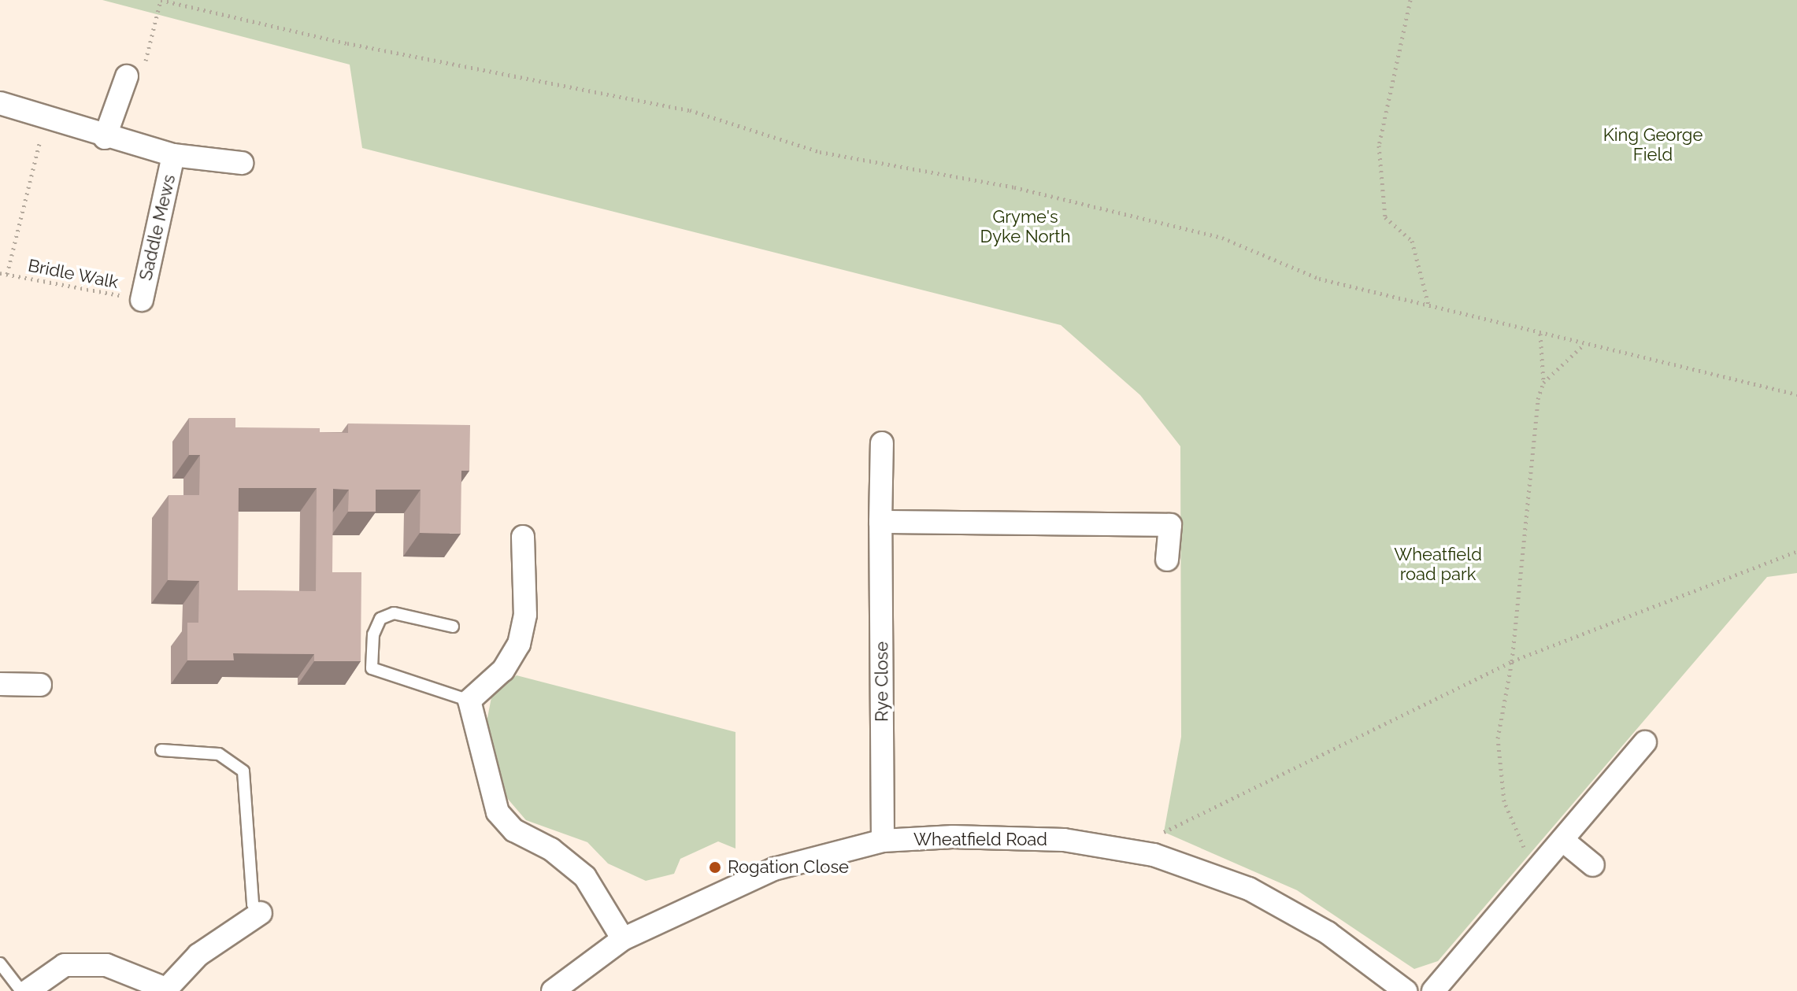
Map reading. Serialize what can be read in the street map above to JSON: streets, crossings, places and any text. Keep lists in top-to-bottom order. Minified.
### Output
{"streets":{"street":["Saddle Mews","Rye Close","Wheatfield Road"],"path":["Bridle Walk"]},"crossings":[["Saddle Mews","Bridle Walk"],["Rye Close","Wheatfield Road"]],"parks":["King George Field","Gryme's Dyke North","Wheatfield road park"],"places":["Rogation Close"]}
